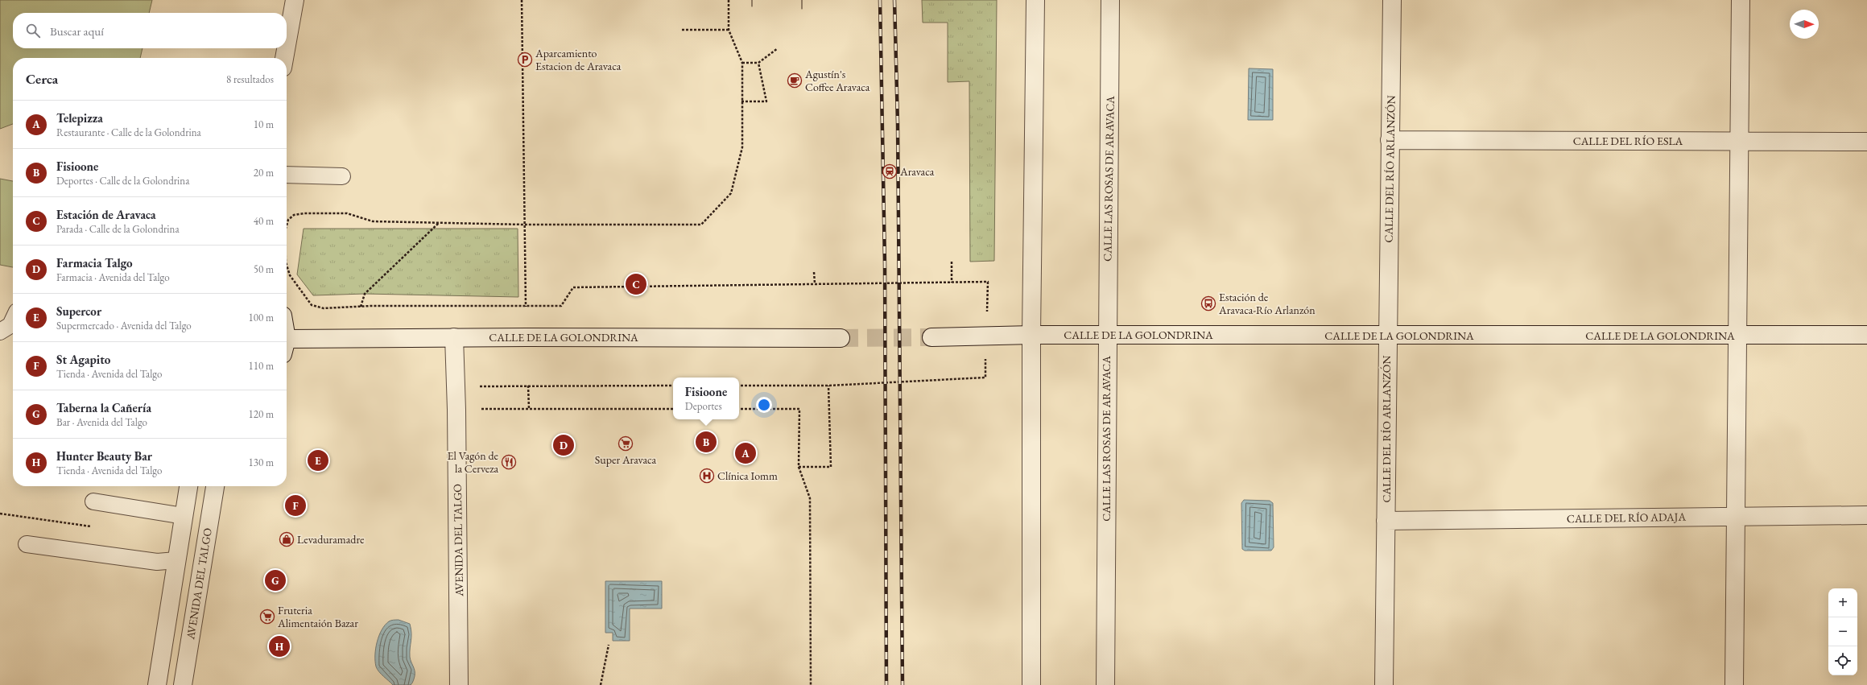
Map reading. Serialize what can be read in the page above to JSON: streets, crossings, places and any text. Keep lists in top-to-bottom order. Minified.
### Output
{"streets":{"street":["CALLE DEL RÍO ESLA","CALLE DEL RÍO ARLANZÓN","CALLE LAS ROSAS DE ARAVACA","CALLE DE LA GOLONDRINA","CALLE DEL RÍO ADAJA","AVENIDA DEL TALGO"]},"crossings":[["CALLE DEL RÍO ESLA","CALLE DEL RÍO ARLANZÓN"],["CALLE DEL RÍO ARLANZÓN","CALLE DE LA GOLONDRINA"],["CALLE DEL RÍO ARLANZÓN","CALLE DEL RÍO ADAJA"],["CALLE LAS ROSAS DE ARAVACA","CALLE DE LA GOLONDRINA"],["CALLE DE LA GOLONDRINA","AVENIDA DEL TALGO"]],"places":{"parking":["Aparcamiento Estacion de Aravaca"],"cafe":["Agustín's Coffee Aravaca"],"station":["Aravaca"],"bus stop":["Estación de Aravaca-Río Arlanzón"],"supermarket":["Super Aravaca","Fruteria Alimentaión Bazar"],"restaurant":["El Vagón de la Cerveza"],"hospital":["Clínica Iomm"],"shop":["Levaduramadre"]},"north":"right","page":{"search":"Buscar aquí","heading":["Cerca","8 resultados"],"list":[{"mark":"A","name":"Telepizza","note":"Restaurante · Calle de la Golondrina","value":"10 m"},{"mark":"B","name":"Fisioone","note":"Deportes · Calle de la Golondrina","value":"20 m"},{"mark":"C","name":"Estación de Aravaca","note":"Parada · Calle de la Golondrina","value":"40 m"},{"mark":"D","name":"Farmacia Talgo","note":"Farmacia · Avenida del Talgo","value":"50 m"},{"mark":"E","name":"Supercor","note":"Supermercado · Avenida del Talgo","value":"100 m"},{"mark":"F","name":"St Agapito","note":"Tienda · Avenida del Talgo","value":"110 m"},{"mark":"G","name":"Taberna la Cañería","note":"Bar · Avenida del Talgo","value":"120 m"},{"mark":"H","name":"Hunter Beauty Bar","note":"Tienda · Avenida del Talgo","value":"130 m"}],"pins":["C","B","D","A","E","F","G","H"],"popup":["Fisioone","Deportes"],"map_buttons":["+","−"]}}
